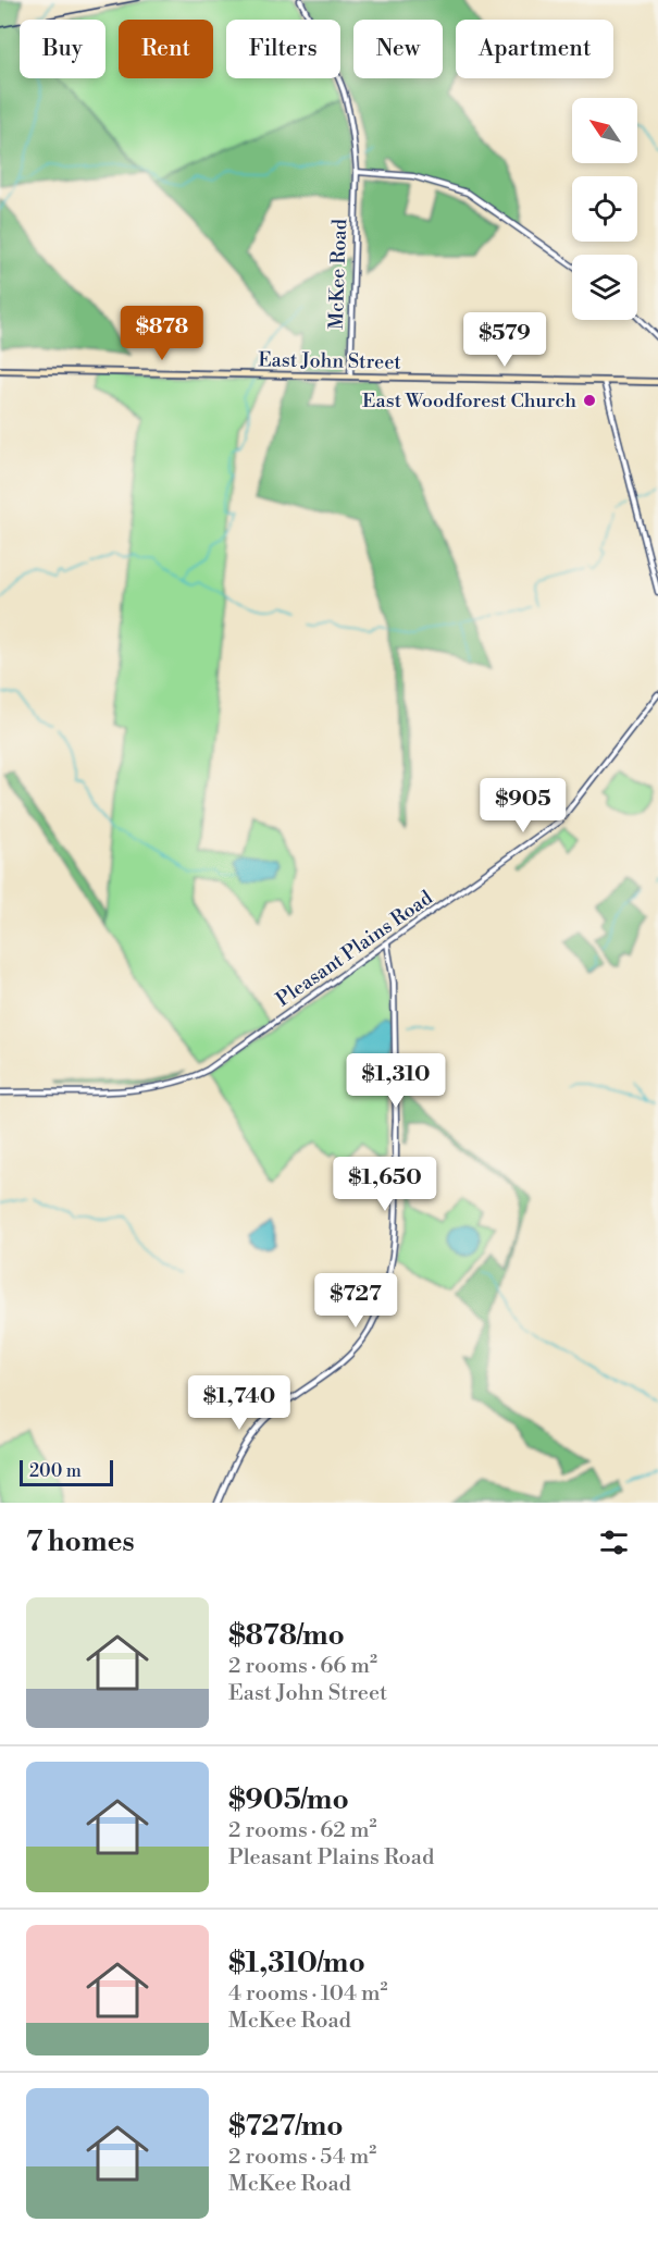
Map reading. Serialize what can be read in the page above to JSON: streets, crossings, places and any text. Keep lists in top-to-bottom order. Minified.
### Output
{"streets":{"main road":["East John Street"],"street":["McKee Road","Pleasant Plains Road"]},"crossings":[["McKee Road","East John Street"]],"places":["East Woodforest Church"],"scale_bar":"200 m","north":"top left","page":{"chip":["Buy","Rent","Filters","New","Apartment"],"price":["$878","$579","$905","$1,310","$1,650","$727","$1,740"],"scale":"200 m","heading":"7 homes","list":[{"name":"$878/mo","note":"2 rooms · 66 m² · East John Street"},{"name":"$905/mo","note":"2 rooms · 62 m² · Pleasant Plains Road"},{"name":"$1,310/mo","note":"4 rooms · 104 m² · McKee Road"},{"name":"$727/mo","note":"2 rooms · 54 m² · McKee Road"}]}}
